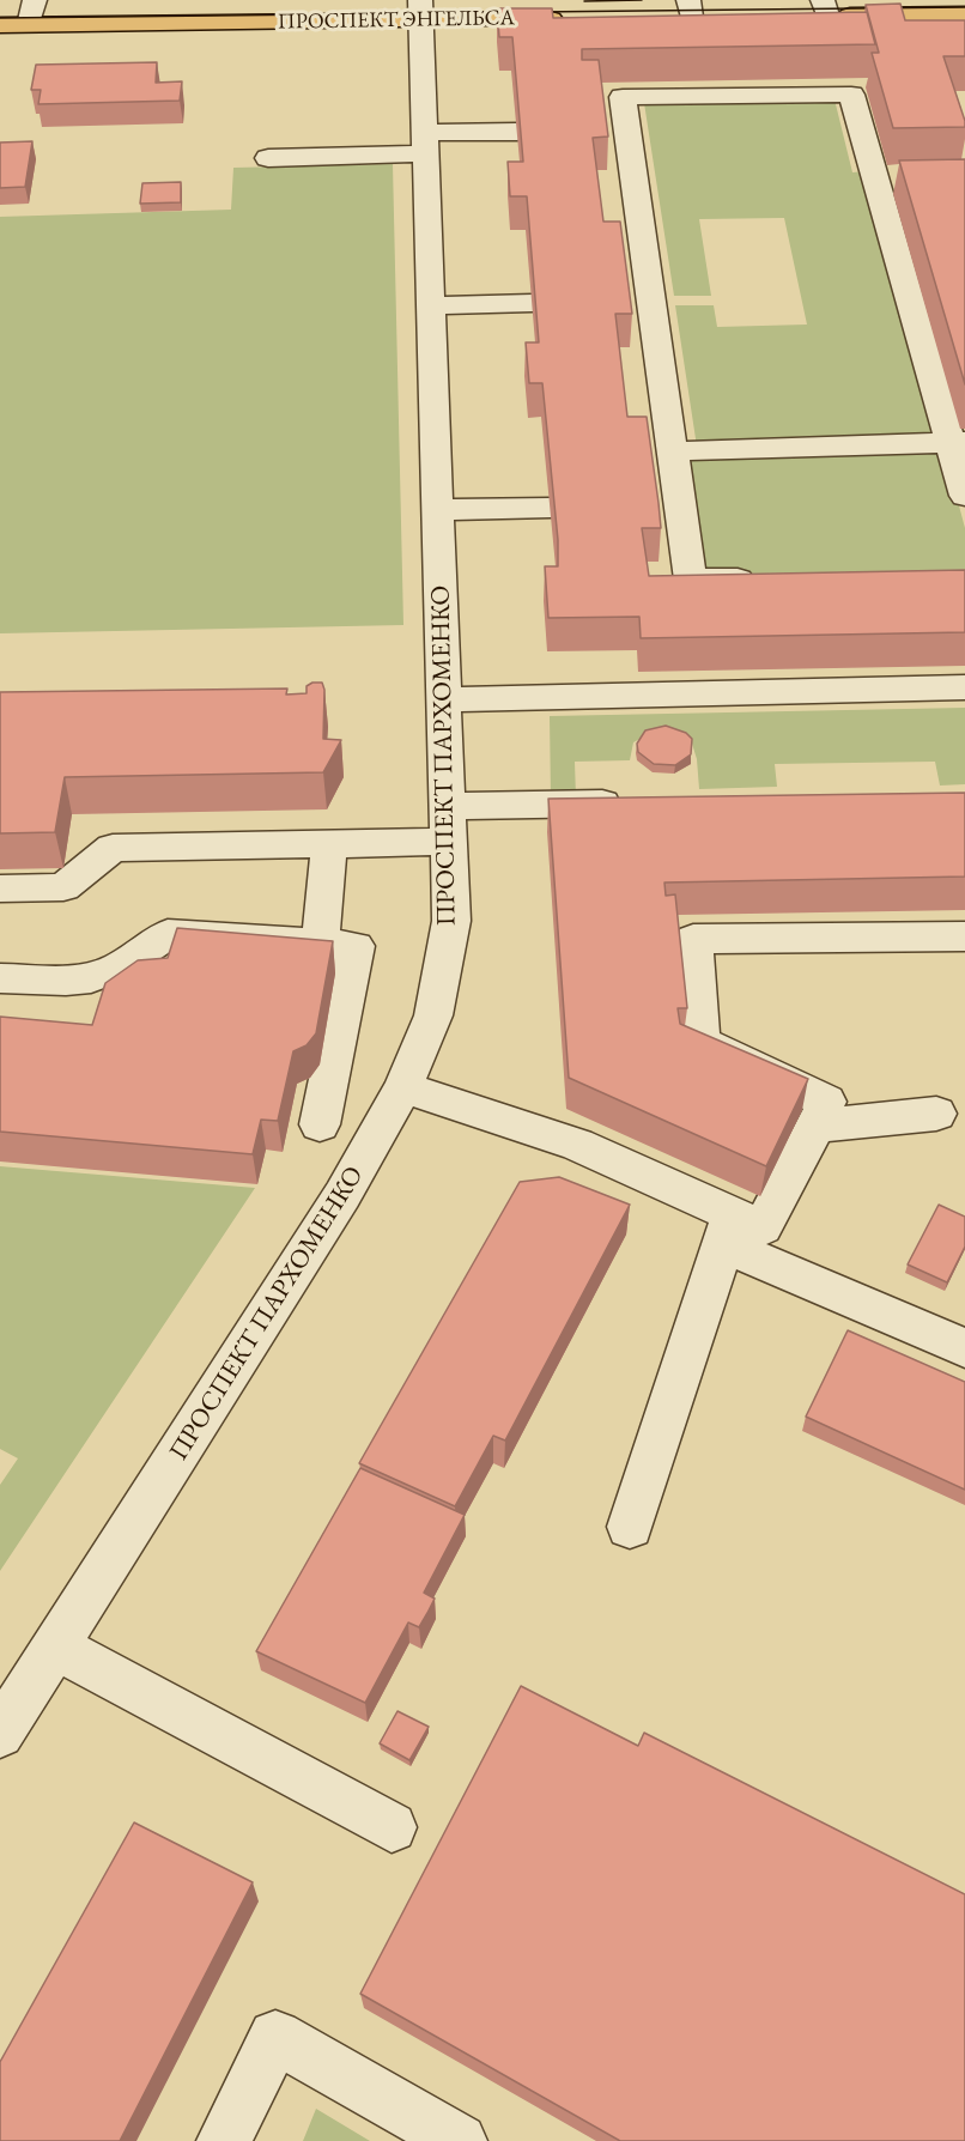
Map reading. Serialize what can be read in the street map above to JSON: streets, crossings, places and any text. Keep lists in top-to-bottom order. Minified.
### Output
{"streets":{"main road":["ПРОСПЕКТ ЭНГЕЛЬСА"],"street":["ПРОСПЕКТ ПАРХОМЕНКО"]},"crossings":[["ПРОСПЕКТ ЭНГЕЛЬСА","ПРОСПЕКТ ПАРХОМЕНКО"]]}
